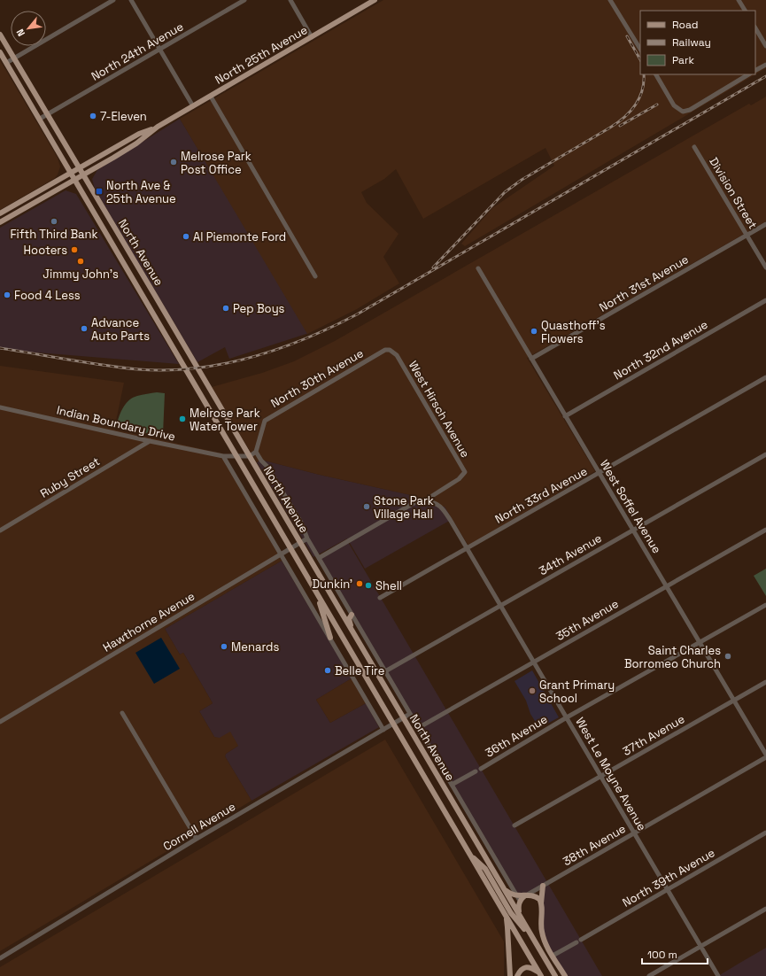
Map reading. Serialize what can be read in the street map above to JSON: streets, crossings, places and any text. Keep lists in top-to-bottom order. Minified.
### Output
{"streets":{"main road":["North 25th Avenue","North Avenue"],"street":["North 24th Avenue","Division Street","North 31st Avenue","North 32nd Avenue","North 30th Avenue","West Hirsch Avenue","Indian Boundary Drive","Ruby Street","North 33rd Avenue","West Soffel Avenue","34th Avenue","35th Avenue","Hawthorne Avenue","37th Avenue","36th Avenue","West Le Moyne Avenue","Cornell Avenue","38th Avenue","North 39th Avenue"]},"crossings":[["North 24th Avenue","North Avenue"],["North 25th Avenue","North Avenue"],["Division Street","North 31st Avenue"],["North Avenue","North 30th Avenue"],["North Avenue","Indian Boundary Drive"],["North Avenue","34th Avenue"],["North Avenue","35th Avenue"],["North Avenue","Hawthorne Avenue"],["North Avenue","Cornell Avenue"],["North 31st Avenue","West Soffel Avenue"],["North 32nd Avenue","West Soffel Avenue"],["North 30th Avenue","West Hirsch Avenue"],["West Hirsch Avenue","West Le Moyne Avenue"],["Indian Boundary Drive","Ruby Street"],["North 33rd Avenue","West Soffel Avenue"],["North 33rd Avenue","West Le Moyne Avenue"],["West Soffel Avenue","34th Avenue"],["West Soffel Avenue","35th Avenue"],["West Soffel Avenue","37th Avenue"],["West Soffel Avenue","36th Avenue"],["West Soffel Avenue","38th Avenue"],["34th Avenue","West Le Moyne Avenue"],["35th Avenue","West Le Moyne Avenue"],["37th Avenue","West Le Moyne Avenue"],["36th Avenue","West Le Moyne Avenue"],["West Le Moyne Avenue","38th Avenue"],["West Le Moyne Avenue","North 39th Avenue"]],"places":{"other":["7-Eleven","Melrose Park Post Office","Fifth Third Bank","Al Piemonte Ford","Hooters","Jimmy John's","Food 4 Less","Pep Boys","Advance Auto Parts","Quasthoff's Flowers","Melrose Park Water Tower","Stone Park Village Hall","Dunkin'","Shell","Menards","Saint Charles Borromeo Church","Belle Tire","Grant Primary School"],"transit":["North Ave & 25th Avenue"]},"legend":["Road","Railway","Park"],"scale_bar":"100 m","north":"bottom left"}
